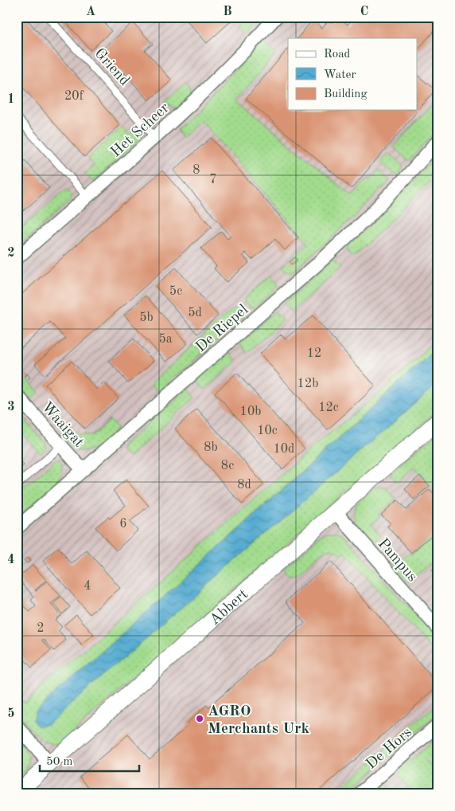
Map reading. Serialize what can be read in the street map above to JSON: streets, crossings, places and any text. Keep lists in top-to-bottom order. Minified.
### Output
{"streets":{"street":["Het Scheer","De Riepel","Waaigat","Pampus","Abbert","De Hors"],"lane":["Griend"]},"crossings":[["Griend","Het Scheer"],["De Riepel","Waaigat"],["Pampus","Abbert"]],"places":["AGRO Merchants Urk"],"house_numbers":["20f","8","7","5c","5d","5b","5a","12","12b","12c","10b","10c","8b","10d","8c","8d","6","4","2"],"legend":["Road","Water","Building"],"scale_bar":"50 m","grid":{"columns":["A","B","C"],"rows":["1","2","3","4","5"]}}
